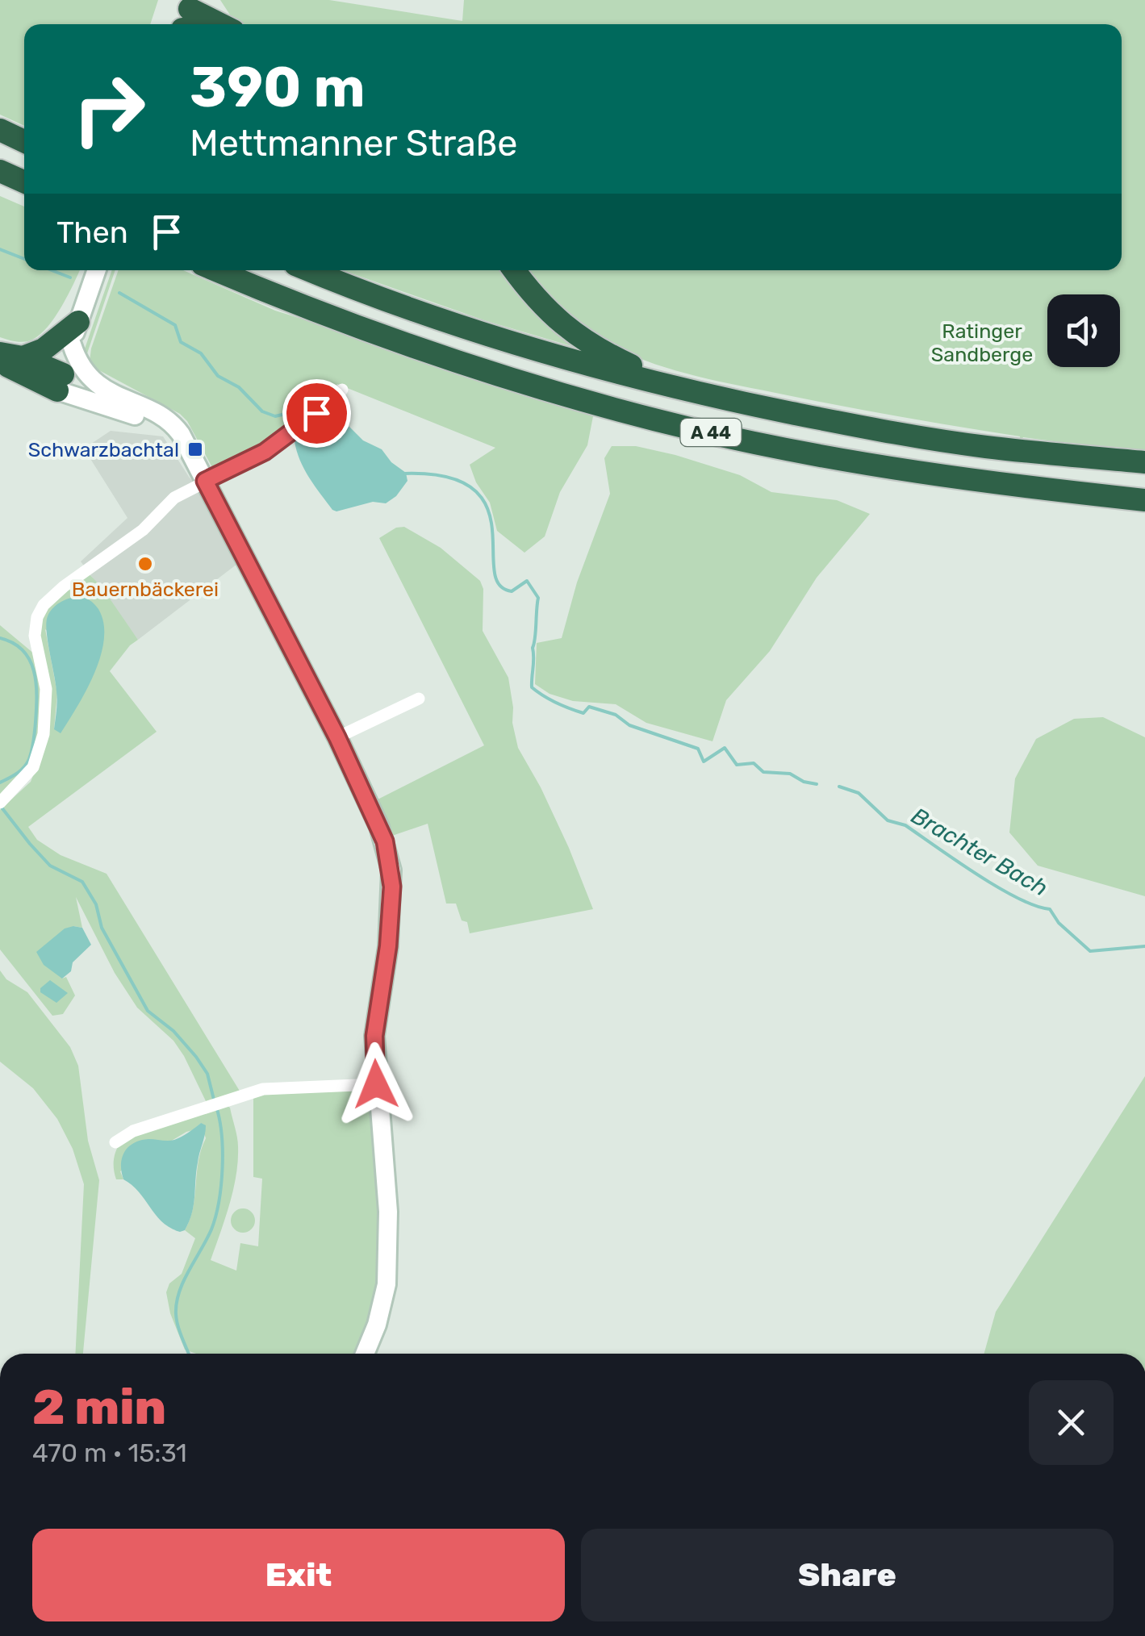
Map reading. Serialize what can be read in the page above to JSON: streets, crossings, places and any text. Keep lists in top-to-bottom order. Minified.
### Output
{"streets":{"highway":["A 44"]},"water":["Brachter Bach"],"parks":["Ratinger Sandberge"],"places":{"transit":["Schwarzbachtal"],"other":["Bauernbäckerei"]},"page":{"turn":["390 m","Mettmanner Straße"],"then":"Then","heading":["2 min","470 m · 15:31"],"buttons":["Exit","Share"]}}
